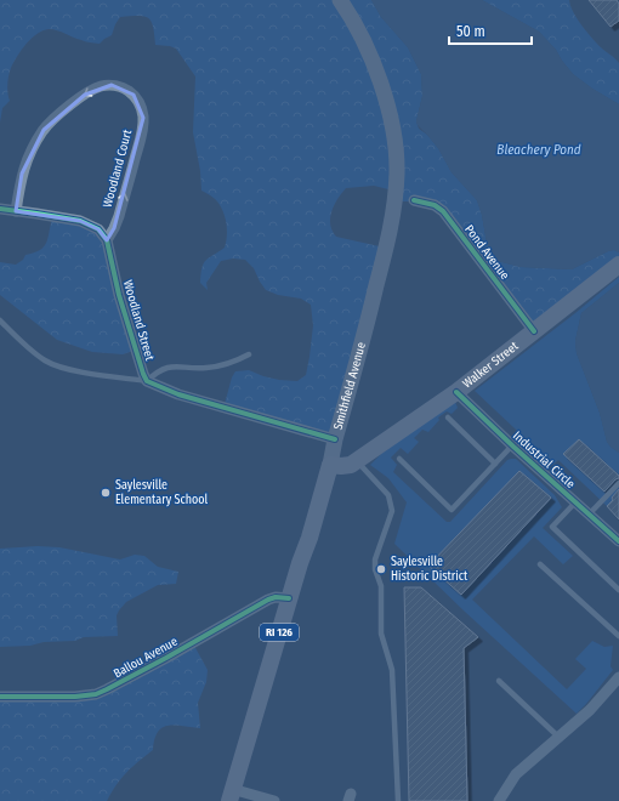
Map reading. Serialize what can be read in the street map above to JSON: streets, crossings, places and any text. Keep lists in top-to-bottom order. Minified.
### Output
{"streets":{"main road":["Walker Street","Smithfield Avenue","RI 126"],"street":["Woodland Court","Pond Avenue","Woodland Street","Industrial Circle","Ballou Avenue"]},"crossings":[["Woodland Court","Woodland Street"],["Pond Avenue","Walker Street"],["Walker Street","Smithfield Avenue"],["Walker Street","Industrial Circle"],["Smithfield Avenue","Ballou Avenue"]],"water":["Bleachery Pond"],"places":["Saylesville Elementary School","Saylesville Historic District"],"scale_bar":"50 m"}
